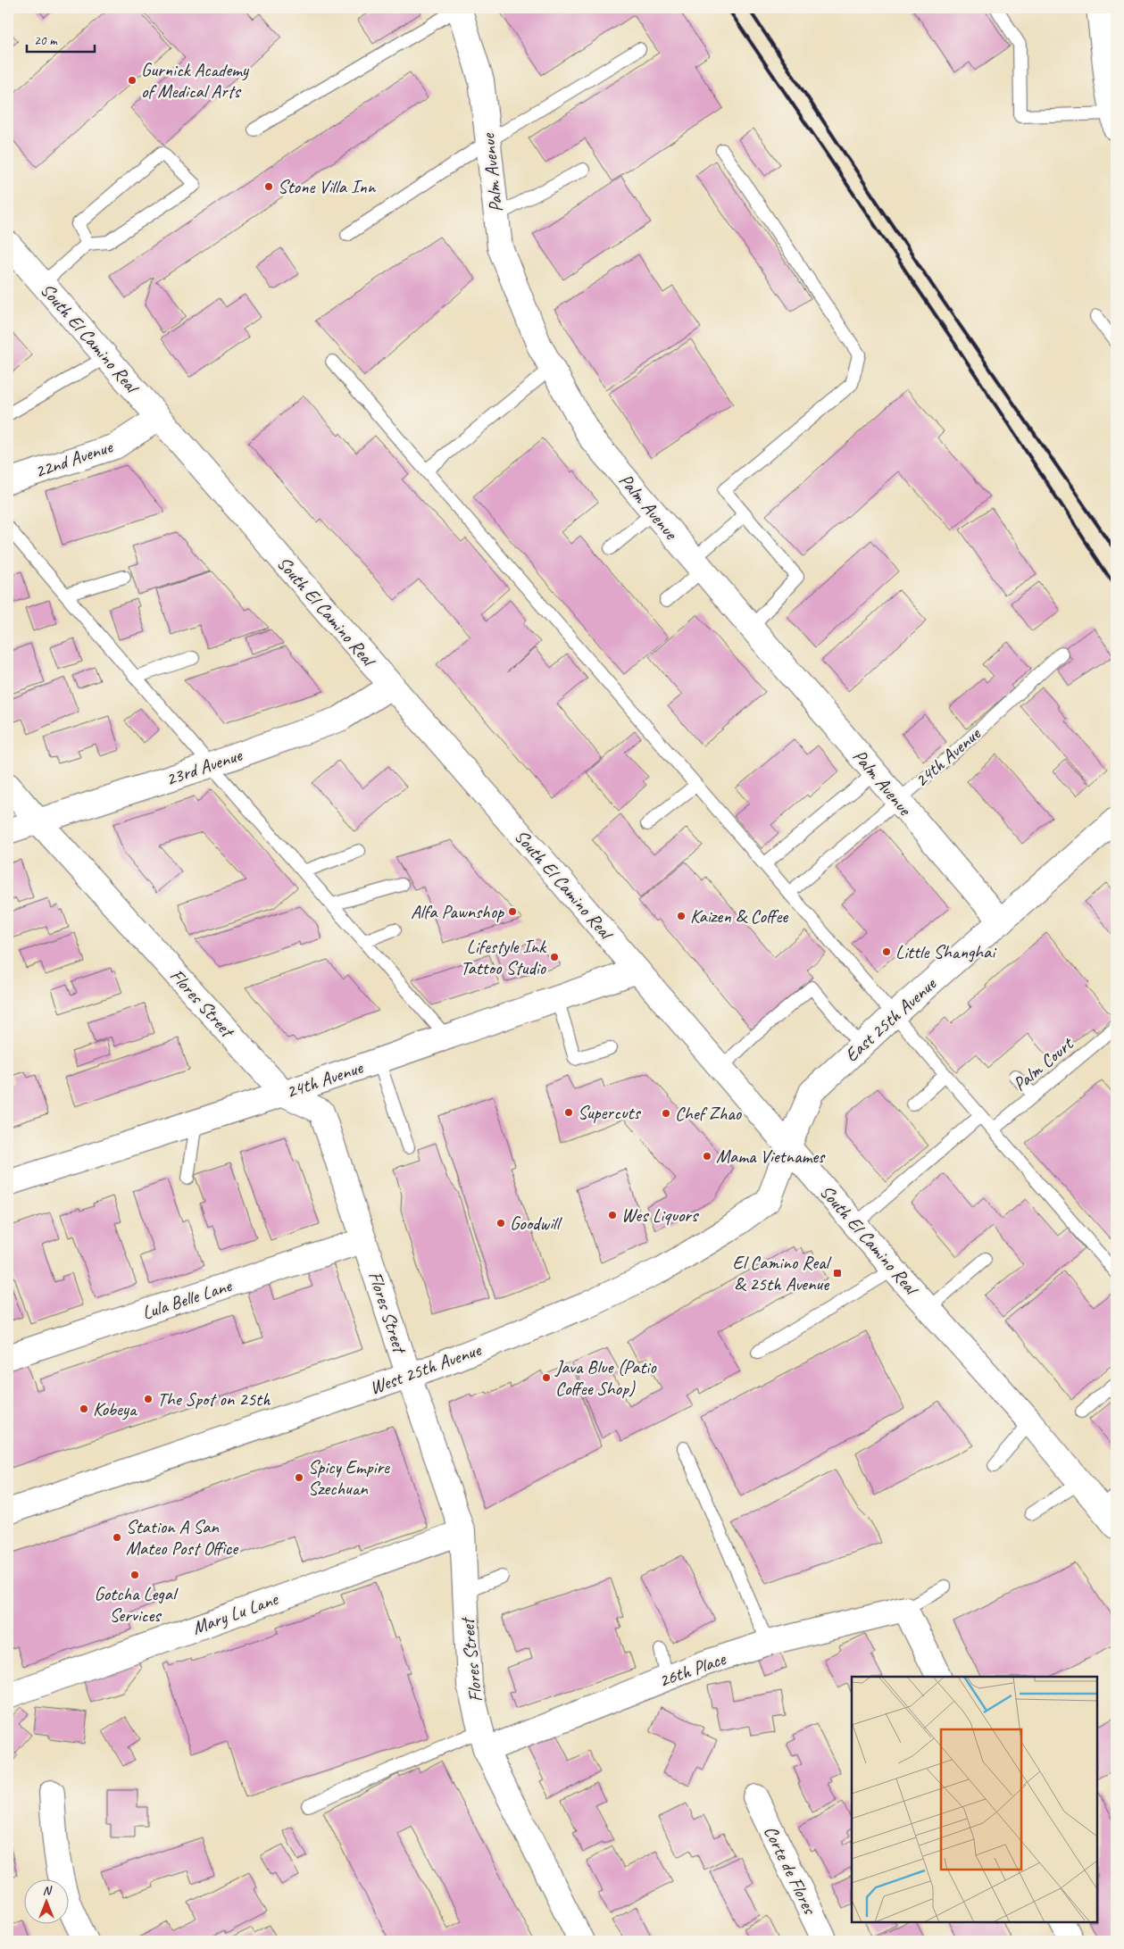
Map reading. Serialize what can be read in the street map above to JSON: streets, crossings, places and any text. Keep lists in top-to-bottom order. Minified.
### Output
{"streets":{"street":["Palm Avenue","South El Camino Real","22nd Avenue","24th Avenue","23rd Avenue","Flores Street","East 25th Avenue","Lula Belle Lane","West 25th Avenue","Mary Lu Lane","26th Place","Corte de Flores"],"lane":["Palm Court"]},"crossings":[["Palm Avenue","24th Avenue"],["Palm Avenue","East 25th Avenue"],["South El Camino Real","22nd Avenue"],["South El Camino Real","24th Avenue"],["South El Camino Real","23rd Avenue"],["South El Camino Real","East 25th Avenue"],["South El Camino Real","West 25th Avenue"],["24th Avenue","Flores Street"],["23rd Avenue","Flores Street"],["Flores Street","Lula Belle Lane"],["Flores Street","West 25th Avenue"],["Flores Street","Mary Lu Lane"],["Flores Street","26th Place"],["East 25th Avenue","West 25th Avenue"]],"places":{"other":["Gurnick Academy of Medical Arts","Stone Villa Inn","Alfa Pawnshop","Kaizen & Coffee","Little Shanghai","Lifestyle Ink Tattoo Studio","Supercuts","Chef Zhao","Mama Vietnames","Wes Liquors","Goodwill","Java Blue (Patio Coffee Shop)","The Spot on 25th","Kobeya","Spicy Empire Szechuan","Station A San Mateo Post Office","Gotcha Legal Services"],"transit":["El Camino Real & 25th Avenue"]},"scale_bar":"20 m","north":"top"}
